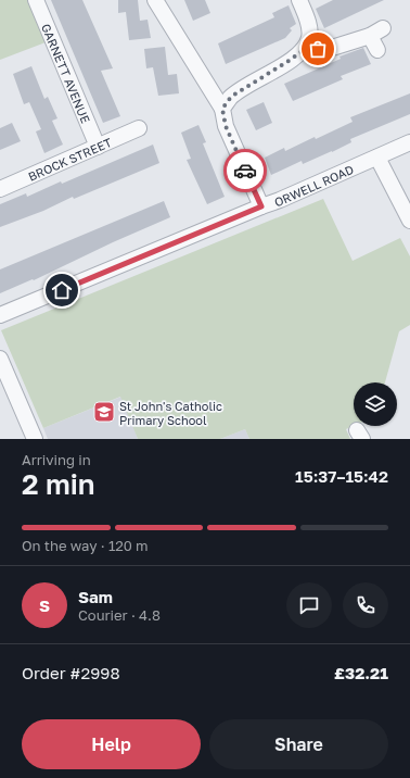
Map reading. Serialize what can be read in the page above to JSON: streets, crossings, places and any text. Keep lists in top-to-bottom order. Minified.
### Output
{"streets":{"street":["GARNETT AVENUE","BROCK STREET","ORWELL ROAD"]},"crossings":[["GARNETT AVENUE","BROCK STREET"]],"places":{"school or university":["St John's Catholic Primary School"]},"page":{"heading":["2 min","Arriving in","15:37–15:42"],"panel":["Sam","Courier · 4.8","Order #2998","£32.21"],"bar":"On the way · 120 m","round":"S","buttons":["Help","Share"]}}
